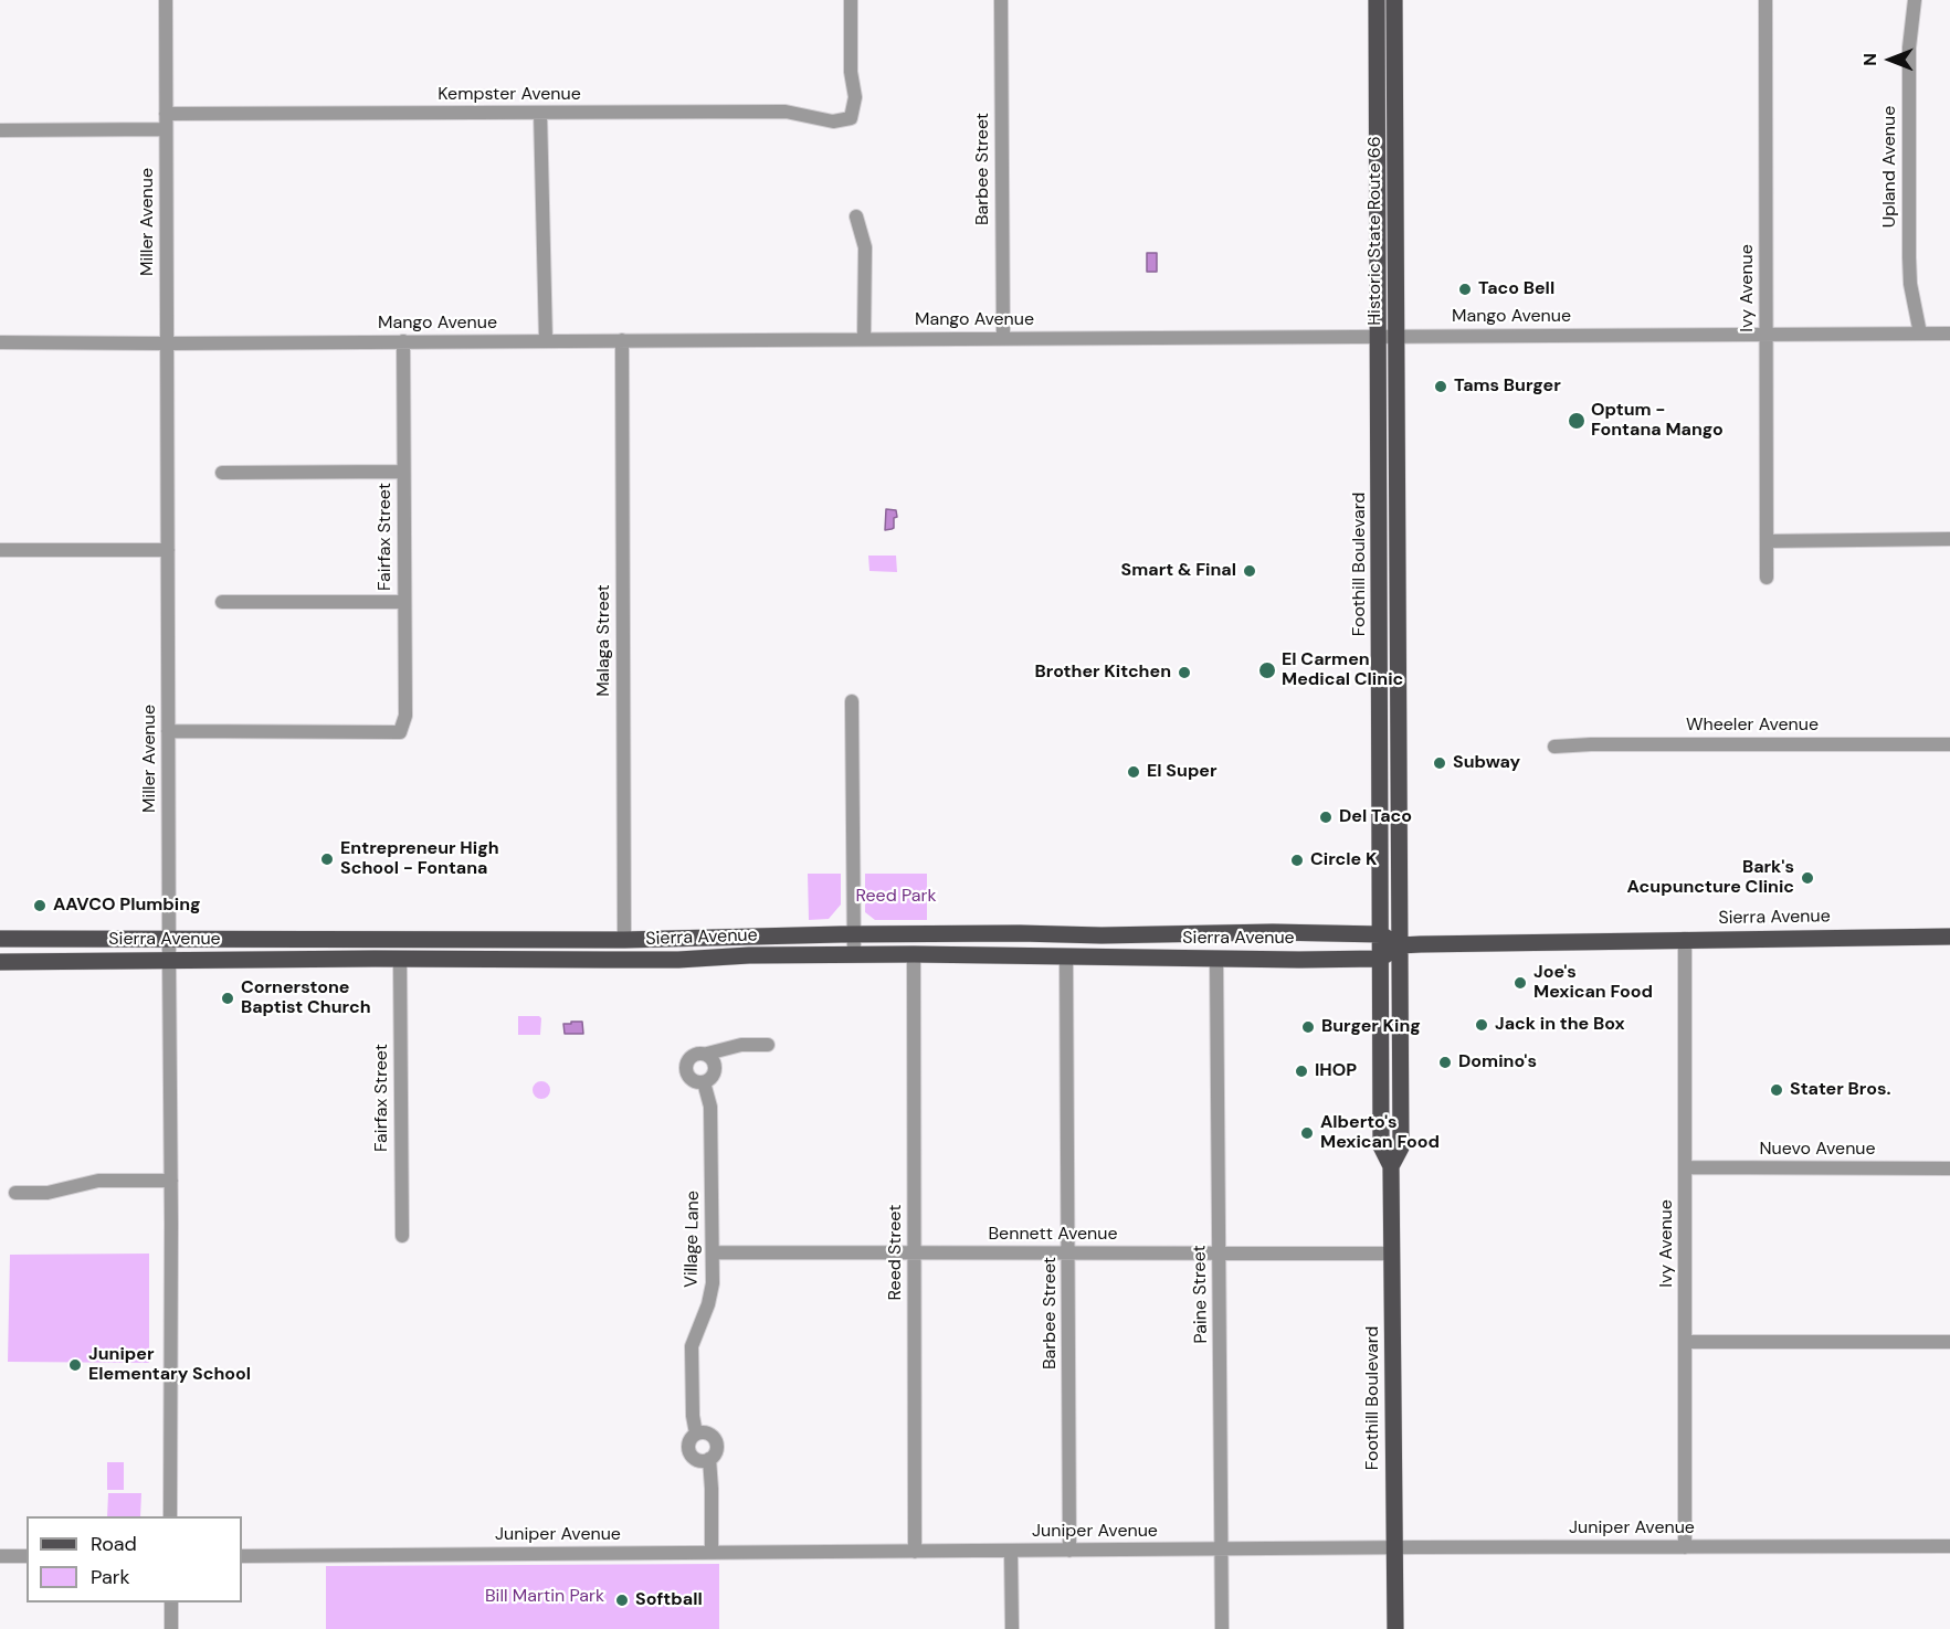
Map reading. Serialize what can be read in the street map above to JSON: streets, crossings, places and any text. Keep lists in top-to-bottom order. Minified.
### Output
{"streets":{"main road":["Historic State Route 66","Foothill Boulevard","Sierra Avenue"],"street":["Kempster Avenue","Upland Avenue","Barbee Street","Miller Avenue","Ivy Avenue","Mango Avenue","Fairfax Street","Malaga Street","Wheeler Avenue","Nuevo Avenue","Bennett Avenue","Village Lane","Reed Street","Paine Street","Juniper Avenue"]},"crossings":[["Kempster Avenue","Miller Avenue"],["Upland Avenue","Mango Avenue"],["Barbee Street","Mango Avenue"],["Barbee Street","Sierra Avenue"],["Barbee Street","Bennett Avenue"],["Barbee Street","Juniper Avenue"],["Miller Avenue","Mango Avenue"],["Miller Avenue","Fairfax Street"],["Miller Avenue","Sierra Avenue"],["Historic State Route 66","Mango Avenue"],["Historic State Route 66","Foothill Boulevard"],["Ivy Avenue","Mango Avenue"],["Ivy Avenue","Sierra Avenue"],["Ivy Avenue","Nuevo Avenue"],["Ivy Avenue","Juniper Avenue"],["Mango Avenue","Fairfax Street"],["Mango Avenue","Foothill Boulevard"],["Mango Avenue","Malaga Street"],["Fairfax Street","Sierra Avenue"],["Foothill Boulevard","Sierra Avenue"],["Foothill Boulevard","Bennett Avenue"],["Foothill Boulevard","Juniper Avenue"],["Malaga Street","Sierra Avenue"],["Sierra Avenue","Reed Street"],["Sierra Avenue","Paine Street"],["Bennett Avenue","Village Lane"],["Bennett Avenue","Reed Street"],["Bennett Avenue","Paine Street"],["Village Lane","Juniper Avenue"],["Reed Street","Juniper Avenue"],["Paine Street","Juniper Avenue"]],"parks":["Reed Park","Bill Martin Park"],"places":["Taco Bell","Tams Burger","Optum - Fontana Mango","Smart & Final","El Carmen Medical Clinic","Brother Kitchen","Subway","El Super","Del Taco","Entrepreneur High School - Fontana","Circle K","Bark's Acupuncture Clinic","AAVCO Plumbing","Joe's Mexican Food","Cornerstone Baptist Church","Jack in the Box","Burger King","Domino's","IHOP","Stater Bros.","Alberto's Mexican Food","Juniper Elementary School","Softball"],"legend":["Road","Park"],"north":"left"}
